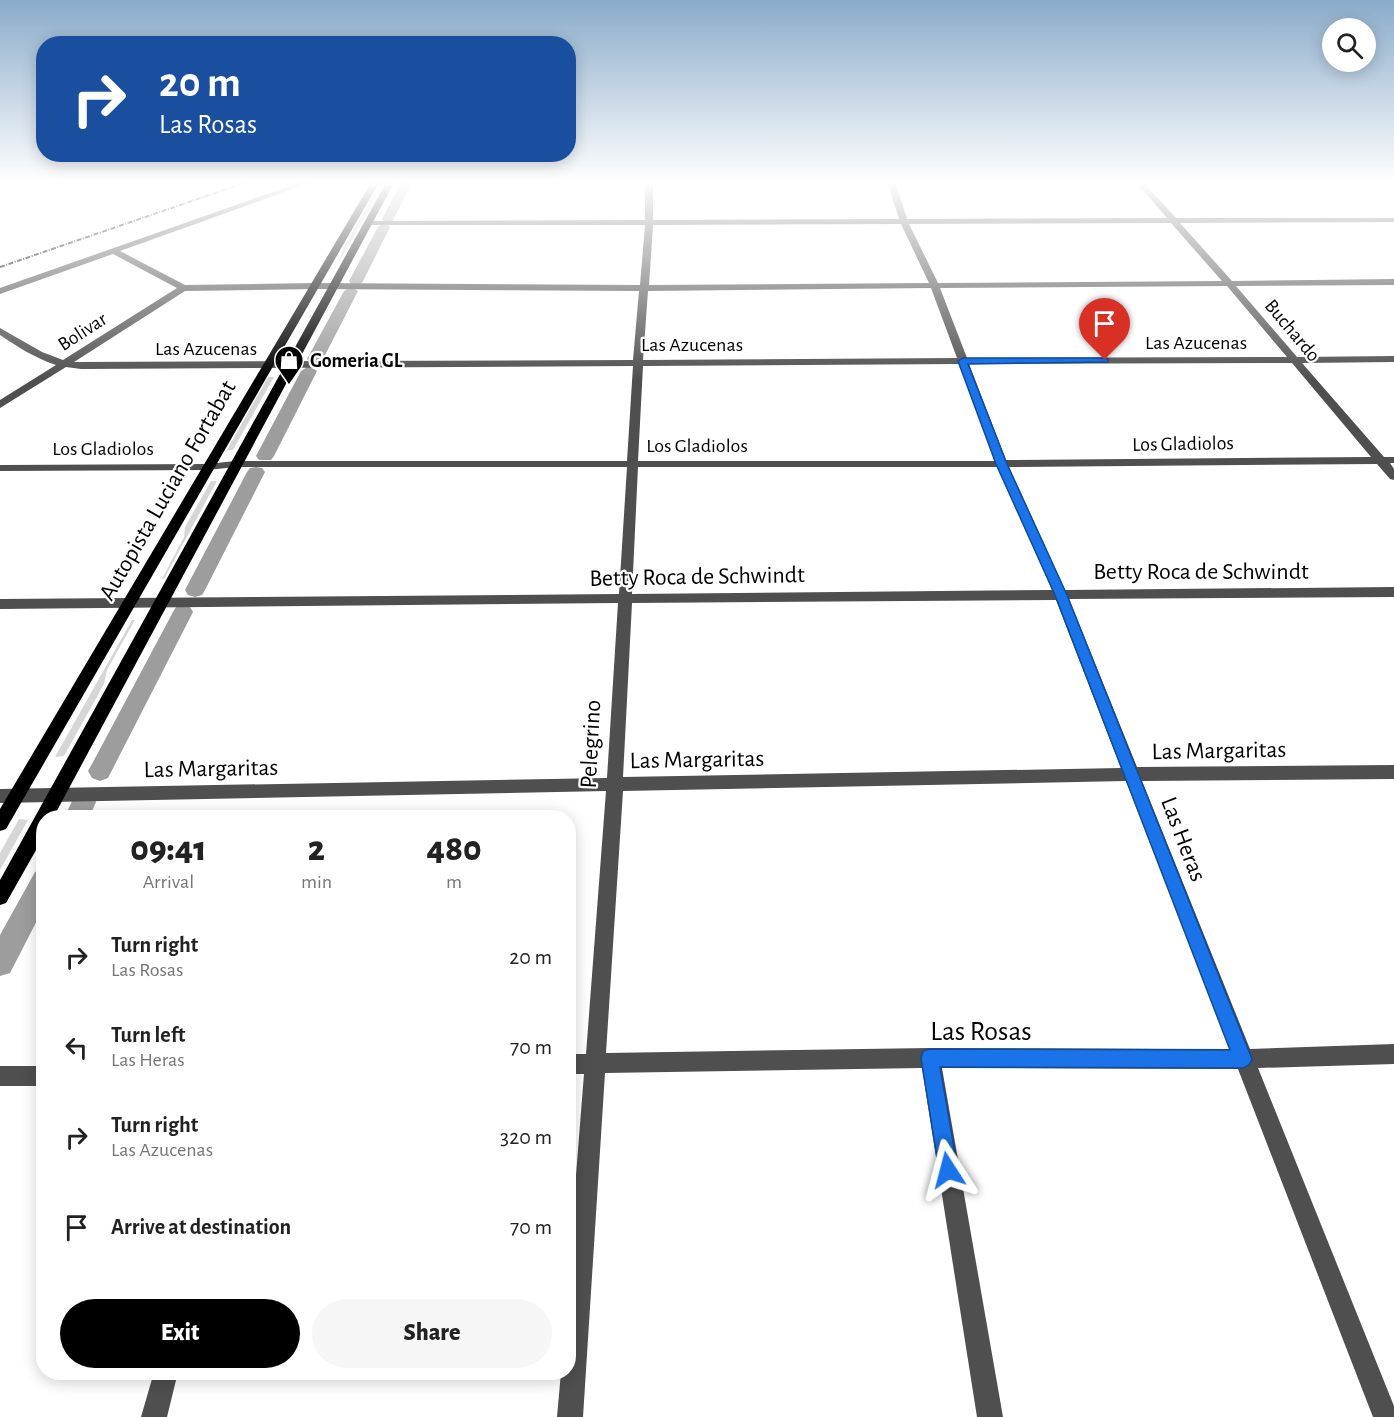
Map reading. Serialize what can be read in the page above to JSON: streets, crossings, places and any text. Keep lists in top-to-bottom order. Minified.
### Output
{"streets":{"main road":["Autopista Luciano Fortabat"],"street":["Buchardo","Bolivar","Las Azucenas","Los Gladiolos","Betty Roca de Schwindt","Pelegrino","Las Margaritas","Las Heras","Las Rosas"]},"crossings":[["Buchardo","Las Azucenas"],["Buchardo","Los Gladiolos"],["Bolivar","Las Azucenas"],["Las Azucenas","Autopista Luciano Fortabat"],["Las Azucenas","Pelegrino"],["Las Azucenas","Las Heras"],["Los Gladiolos","Autopista Luciano Fortabat"],["Los Gladiolos","Pelegrino"],["Los Gladiolos","Las Heras"],["Autopista Luciano Fortabat","Betty Roca de Schwindt"],["Autopista Luciano Fortabat","Las Margaritas"],["Betty Roca de Schwindt","Pelegrino"],["Betty Roca de Schwindt","Las Heras"],["Pelegrino","Las Margaritas"],["Pelegrino","Las Rosas"],["Las Margaritas","Las Heras"],["Las Heras","Las Rosas"]],"places":{"shop":["Gomeria GL"]},"page":{"turn":["20 m","Las Rosas"],"eta":["09:41","Arrival","2","min","480","m"],"list":[{"name":"Turn right","note":"Las Rosas","value":"20 m"},{"name":"Turn left","note":"Las Heras","value":"70 m"},{"name":"Turn right","note":"Las Azucenas","value":"320 m"},{"name":"Arrive at destination","value":"70 m"}],"buttons":["Exit","Share"]}}
